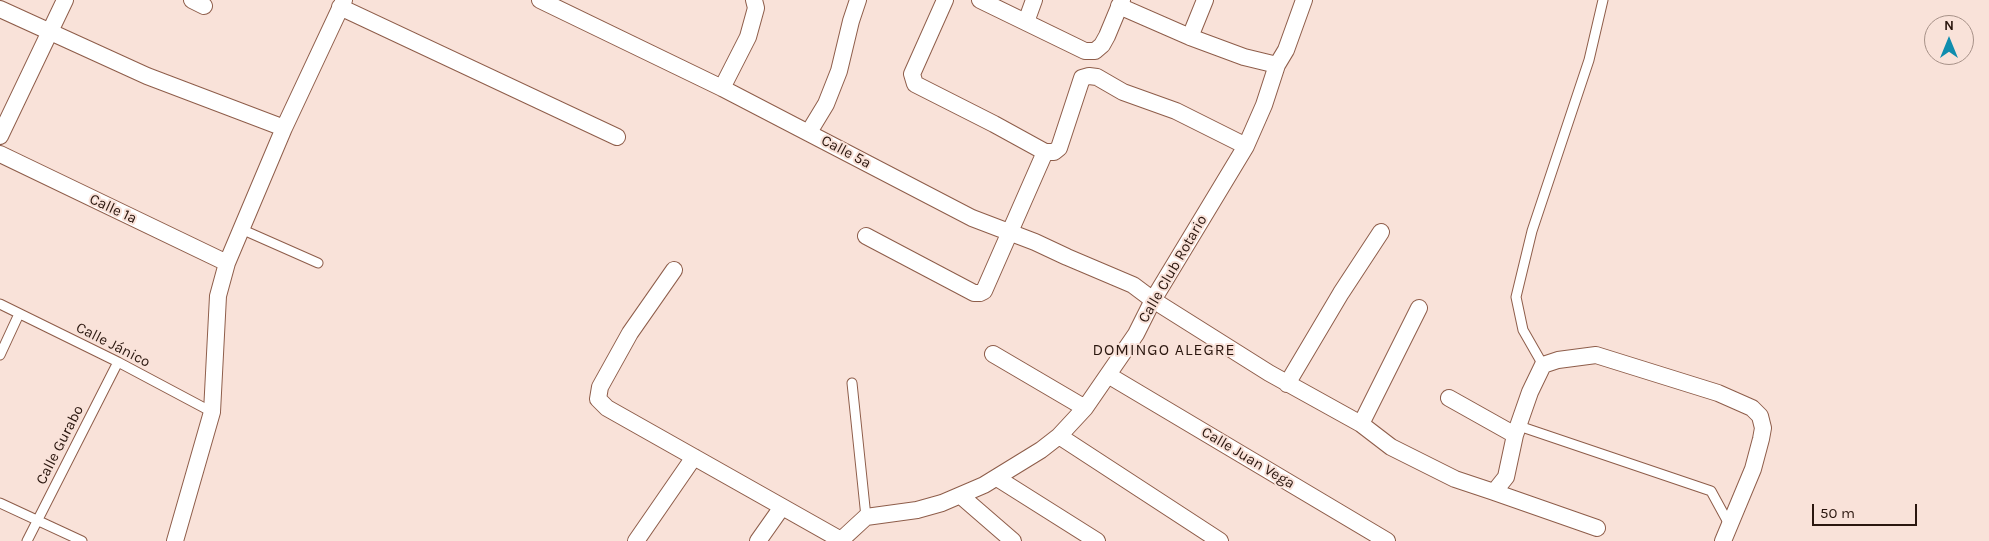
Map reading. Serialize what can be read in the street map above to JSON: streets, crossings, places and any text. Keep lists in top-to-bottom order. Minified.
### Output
{"streets":{"street":["Calle 5ª","Calle 1ª","Calle Club Rotario","Calle Juan Vega"],"lane":["Calle Jánico","Calle Gurabo"]},"crossings":[["Calle 5ª","Calle Club Rotario"],["Calle Club Rotario","Calle Juan Vega"],["Calle Jánico","Calle Gurabo"]],"districts":["DOMINGO ALEGRE"],"scale_bar":"50 m","north":"top"}
